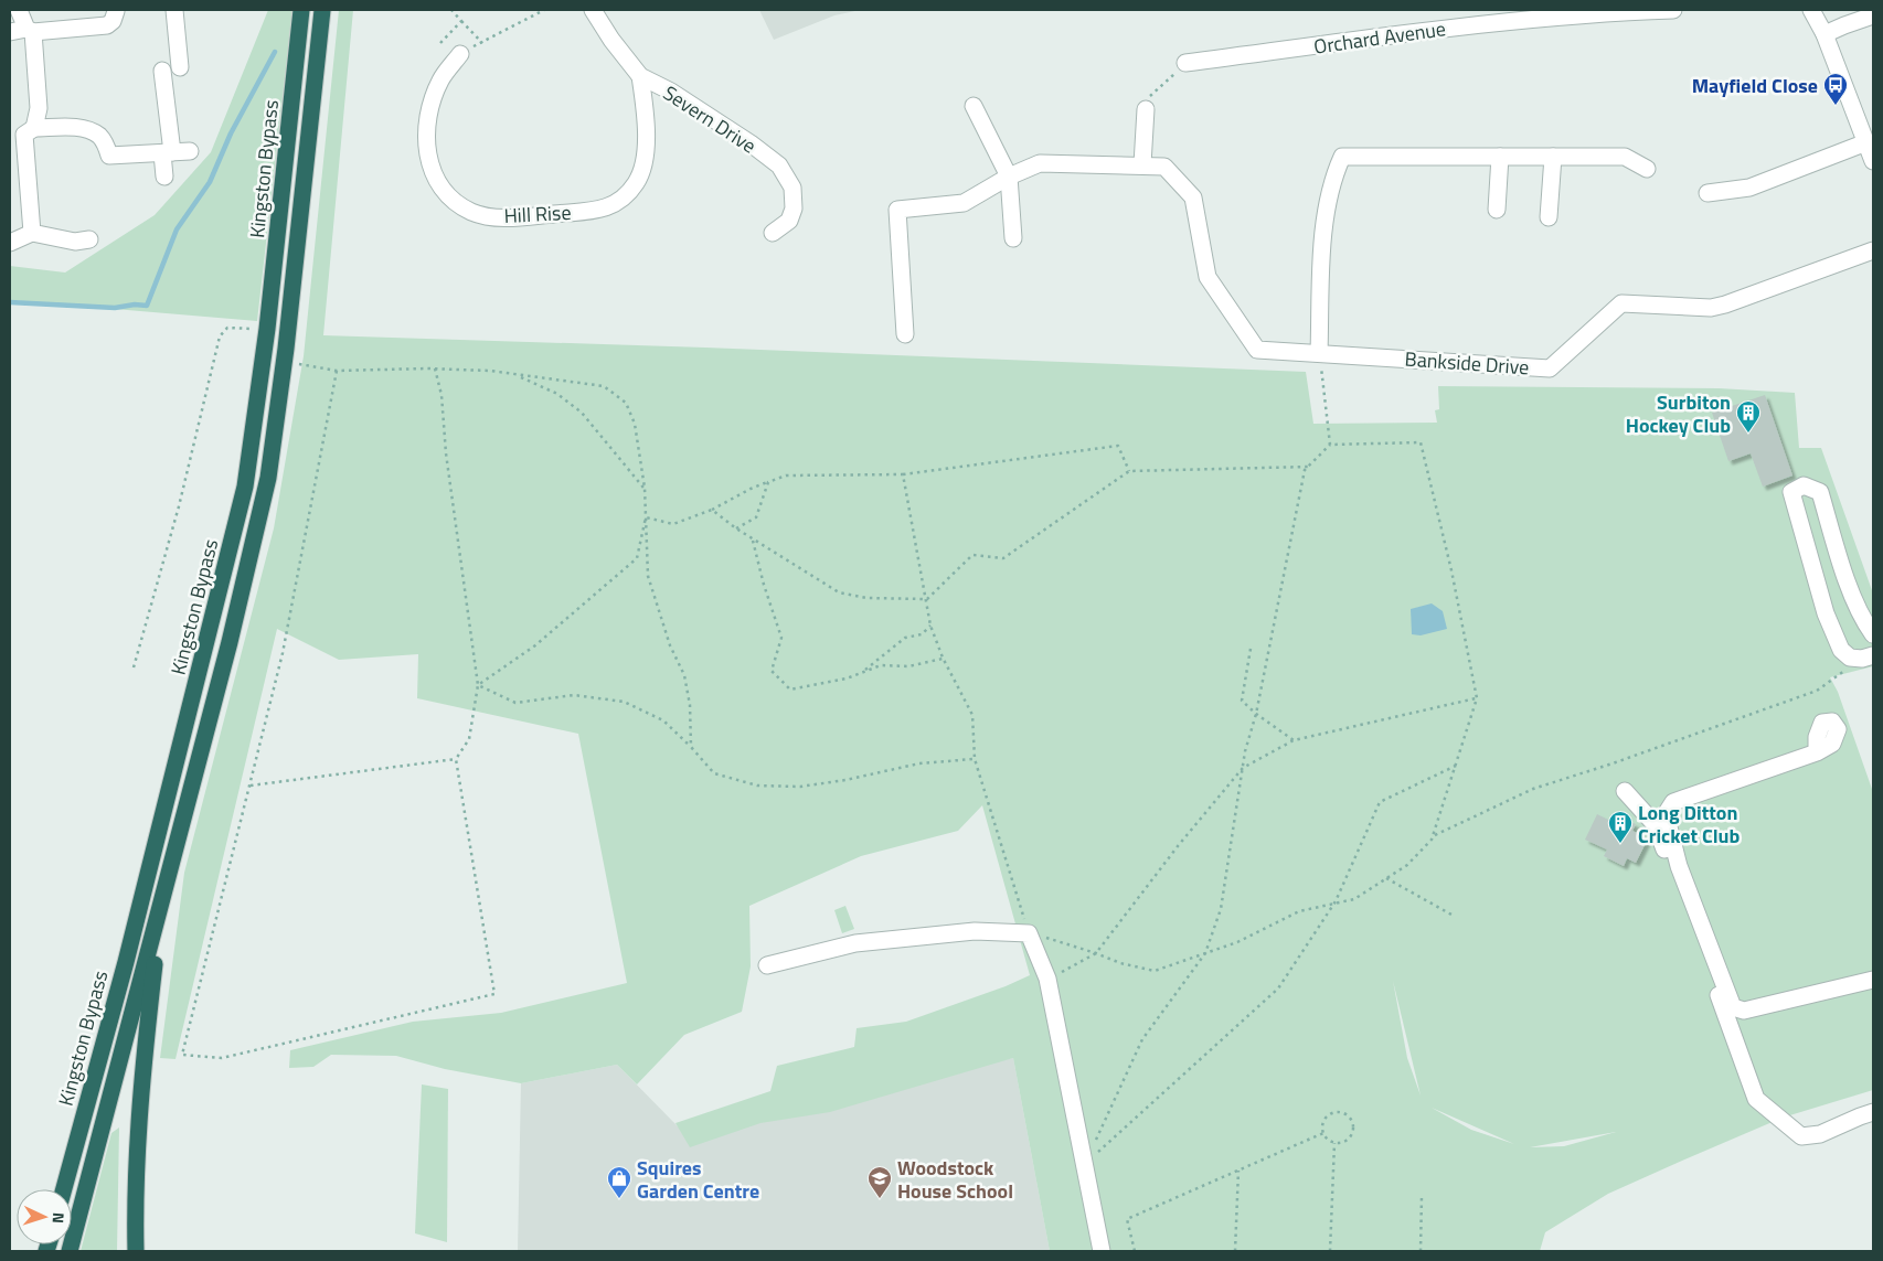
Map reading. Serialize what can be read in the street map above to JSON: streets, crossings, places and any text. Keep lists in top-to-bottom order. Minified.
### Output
{"streets":{"highway":["Kingston Bypass"],"street":["Orchard Avenue","Severn Drive","Hill Rise","Bankside Drive"]},"crossings":[["Severn Drive","Hill Rise"]],"places":{"bus stop":["Mayfield Close"],"building":["Surbiton Hockey Club","Long Ditton Cricket Club"],"shop":["Squires Garden Centre"],"school or university":["Woodstock House School"]},"north":"right"}
